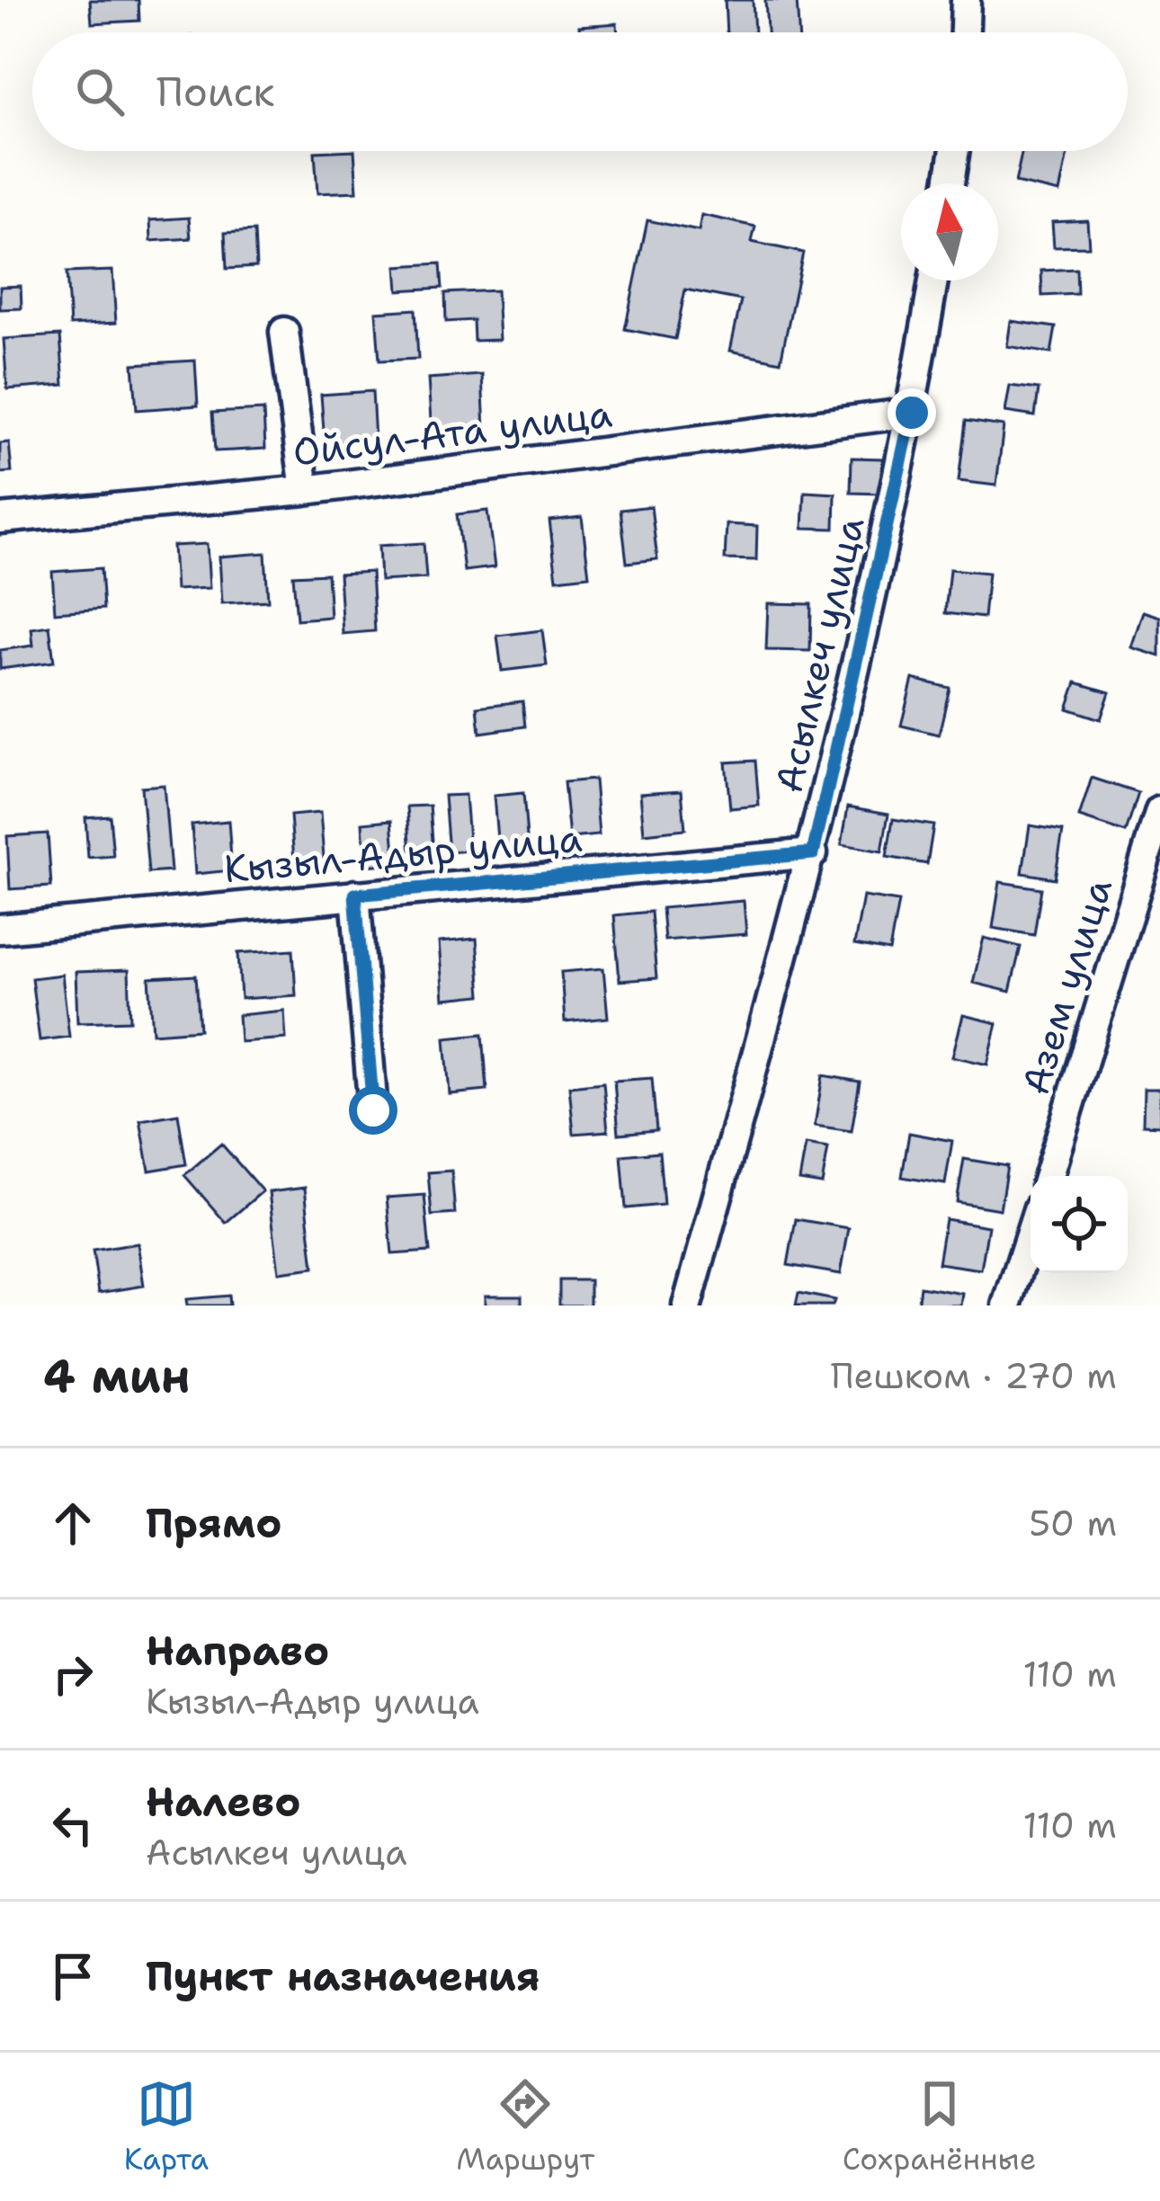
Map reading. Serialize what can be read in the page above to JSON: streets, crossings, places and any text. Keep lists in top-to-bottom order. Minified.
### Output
{"streets":{"street":["Ойсул-Ата улица","Асылкеч улица","Кызыл-Адыр улица","Азем улица"]},"crossings":[["Ойсул-Ата улица","Асылкеч улица"],["Асылкеч улица","Кызыл-Адыр улица"]],"north":"top","page":{"search":"Поиск","heading":["4 мин","Пешком · 270 m"],"list":[["Прямо","50 m"],["Направо","Кызыл-Адыр улица","110 m"],["Налево","Асылкеч улица","110 m"],"Пункт назначения"],"nav":["Карта","Маршрут","Сохранённые"]}}
